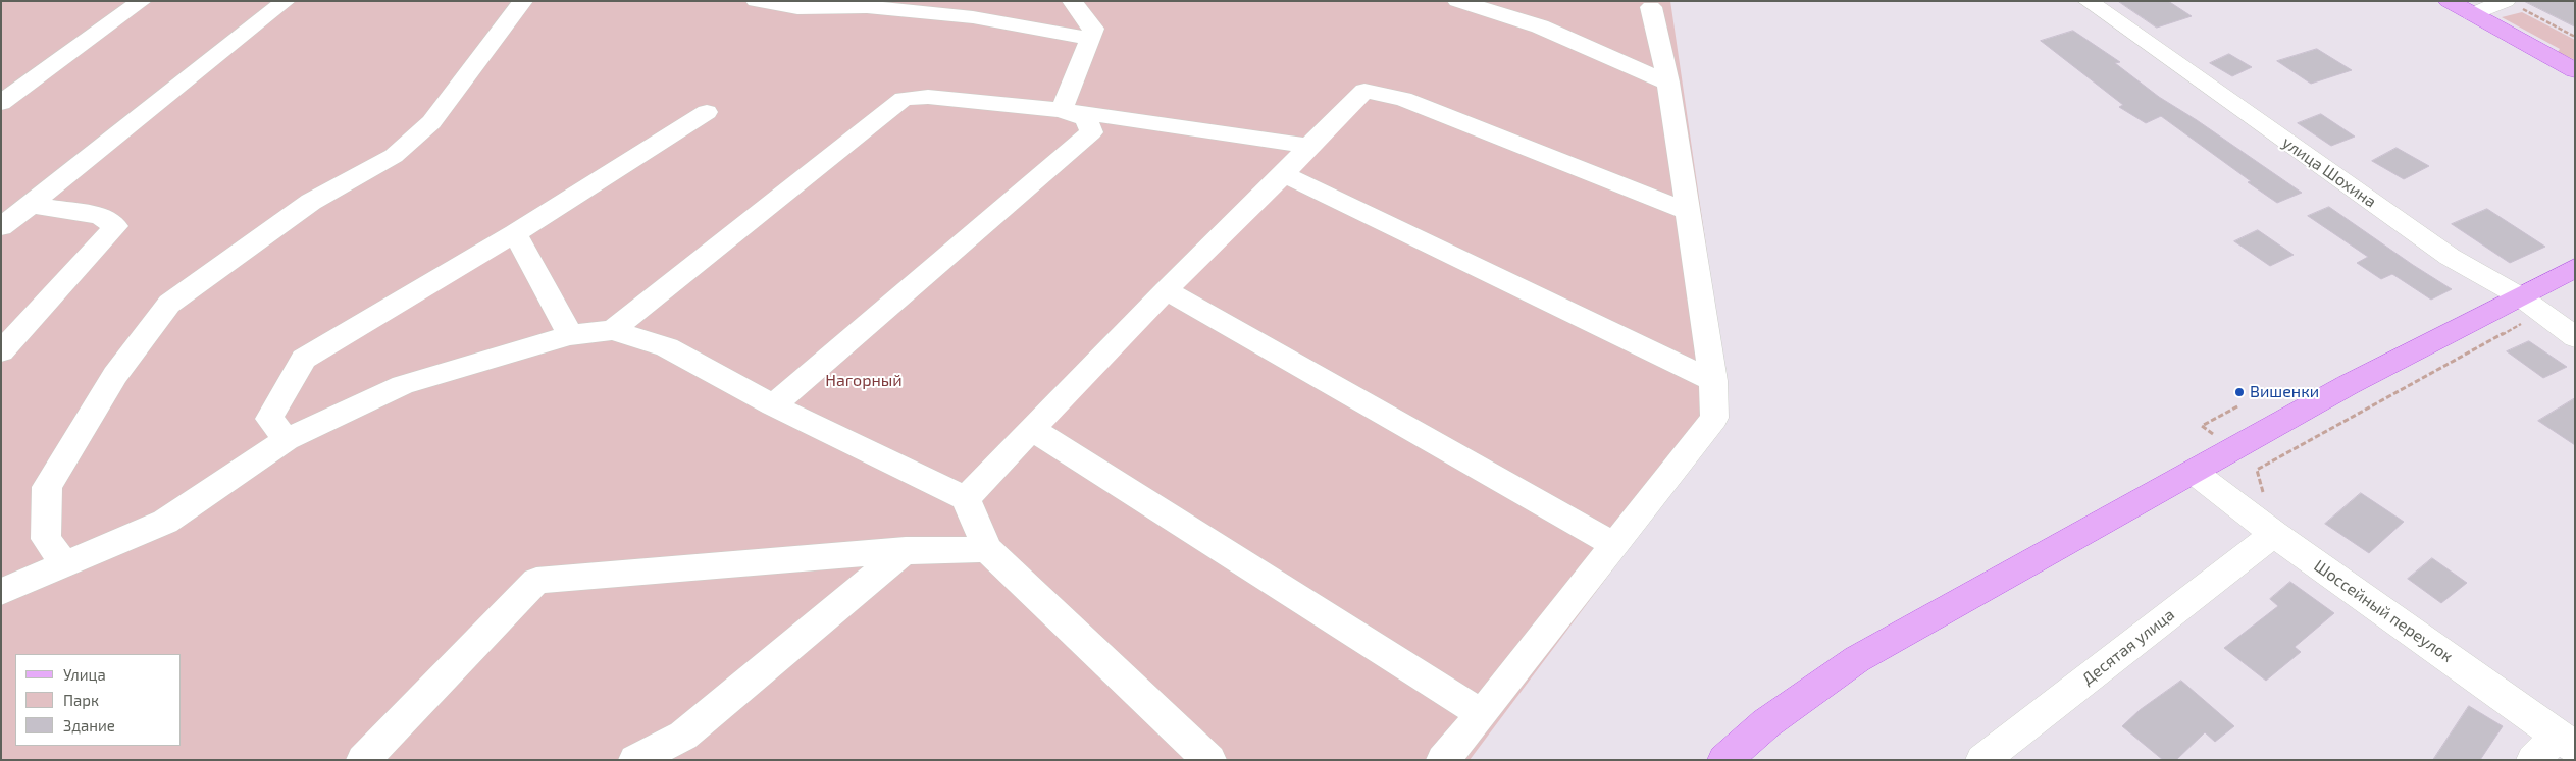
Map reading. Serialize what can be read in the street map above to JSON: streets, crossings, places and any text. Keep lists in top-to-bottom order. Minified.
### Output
{"streets":{"street":["улица Шохина","Шоссейный переулок","Десятая улица"]},"crossings":[["Шоссейный переулок","Десятая улица"]],"parks":["Нагорный"],"places":["Вишенки"],"legend":["Улица","Парк","Здание"]}
